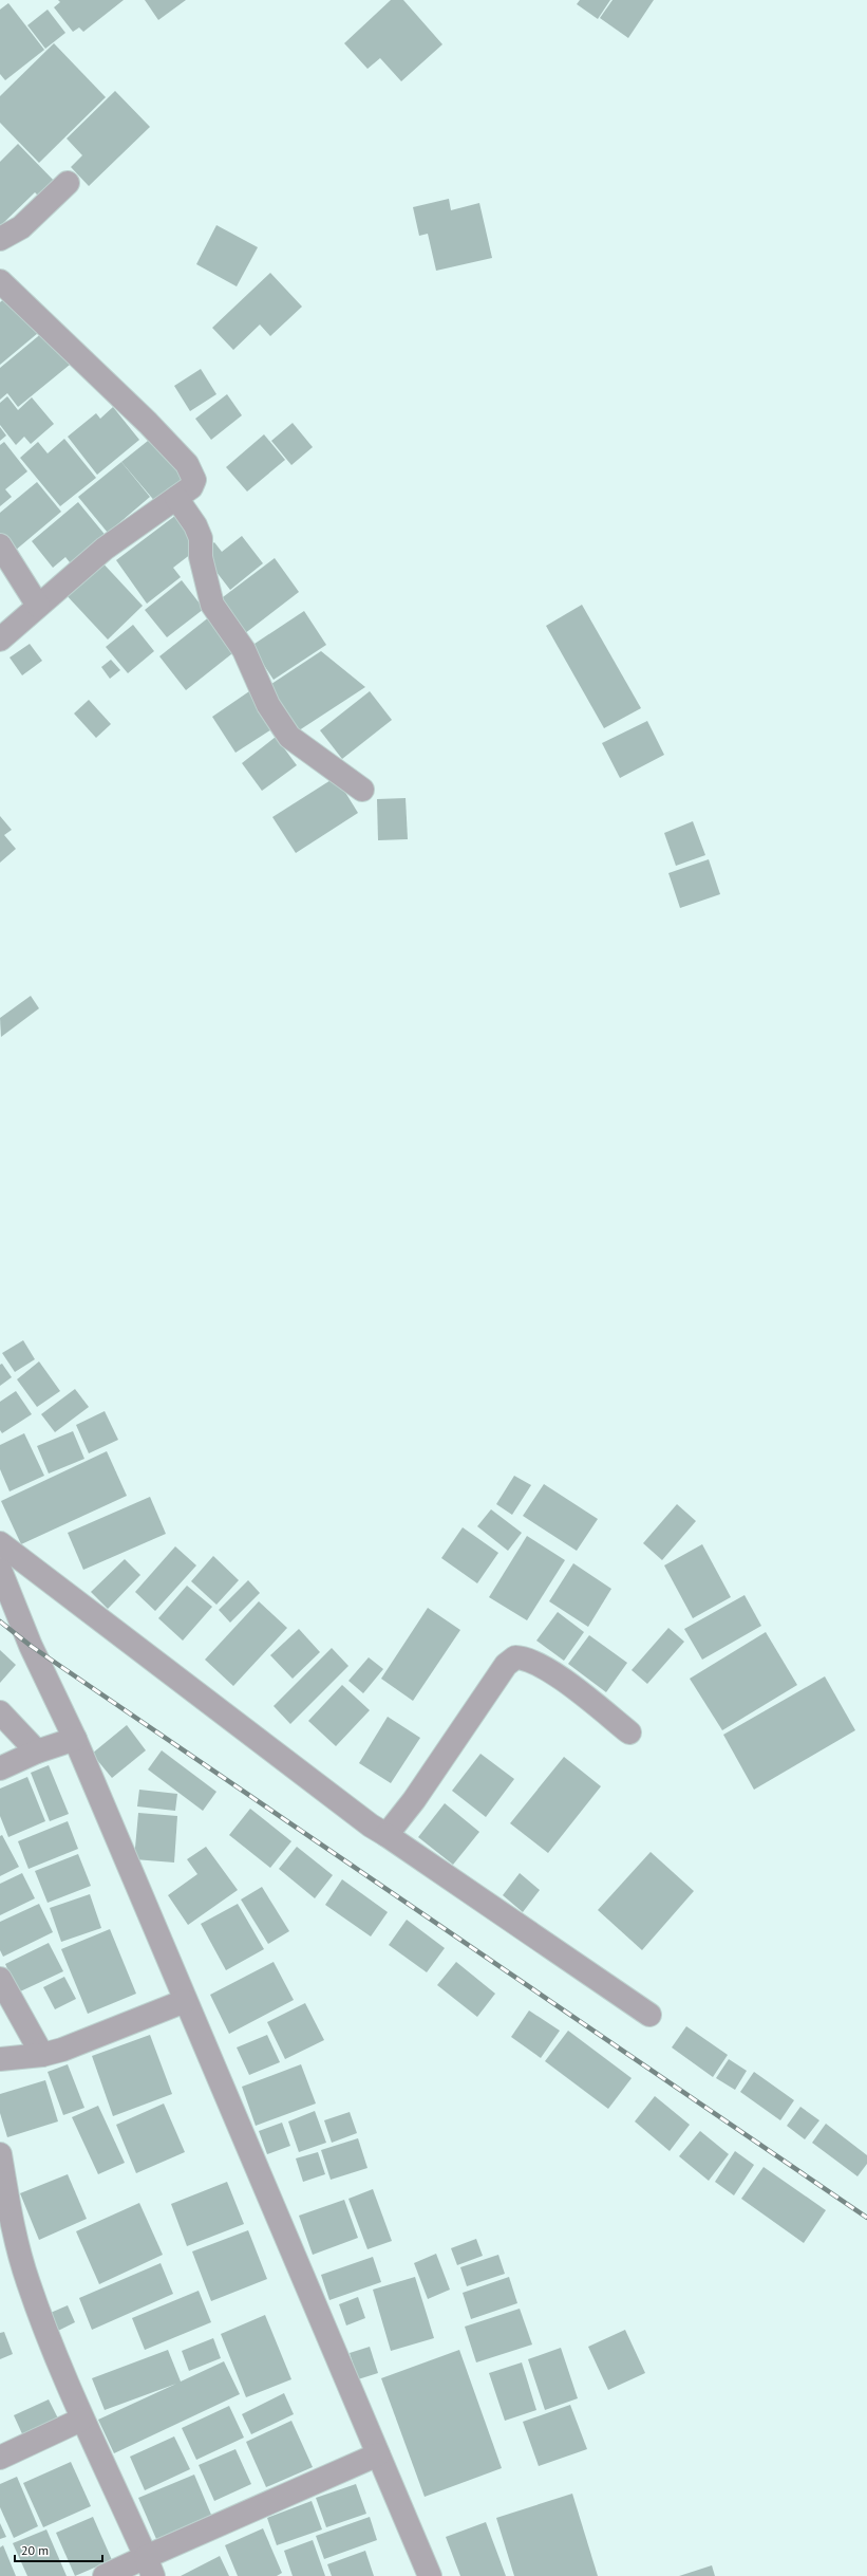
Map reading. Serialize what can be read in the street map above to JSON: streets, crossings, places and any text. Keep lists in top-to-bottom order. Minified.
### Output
{"scale_bar":"20 m"}
